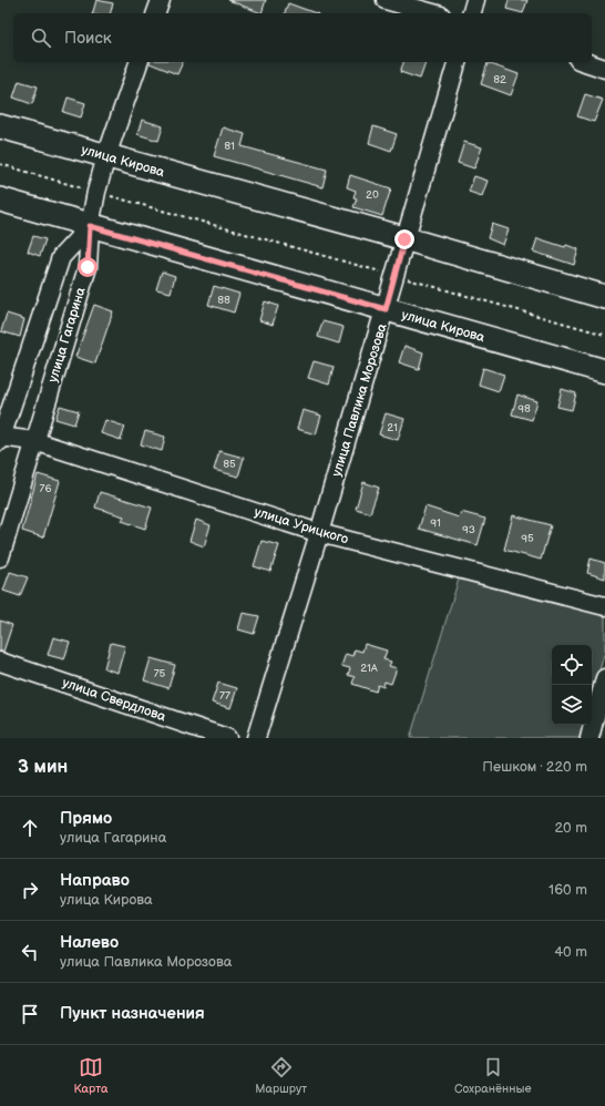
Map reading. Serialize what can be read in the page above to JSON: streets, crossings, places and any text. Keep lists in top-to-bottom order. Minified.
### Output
{"streets":{"main road":["улица Кирова"],"street":["улица Гагарина","улица Павлика Морозова","улица Урицкого","улица Свердлова"]},"crossings":[["улица Кирова","улица Гагарина"],["улица Кирова","улица Павлика Морозова"],["улица Гагарина","улица Урицкого"],["улица Павлика Морозова","улица Урицкого"]],"house_numbers":["82","81","20","88","98","21","85","76","91","93","95","21А","75","77"],"page":{"search":"Поиск","heading":["3 мин","Пешком · 220 m"],"list":[["Прямо","улица Гагарина","20 m"],["Направо","улица Кирова","160 m"],["Налево","улица Павлика Морозова","40 m"],"Пункт назначения"],"nav":["Карта","Маршрут","Сохранённые"]}}
